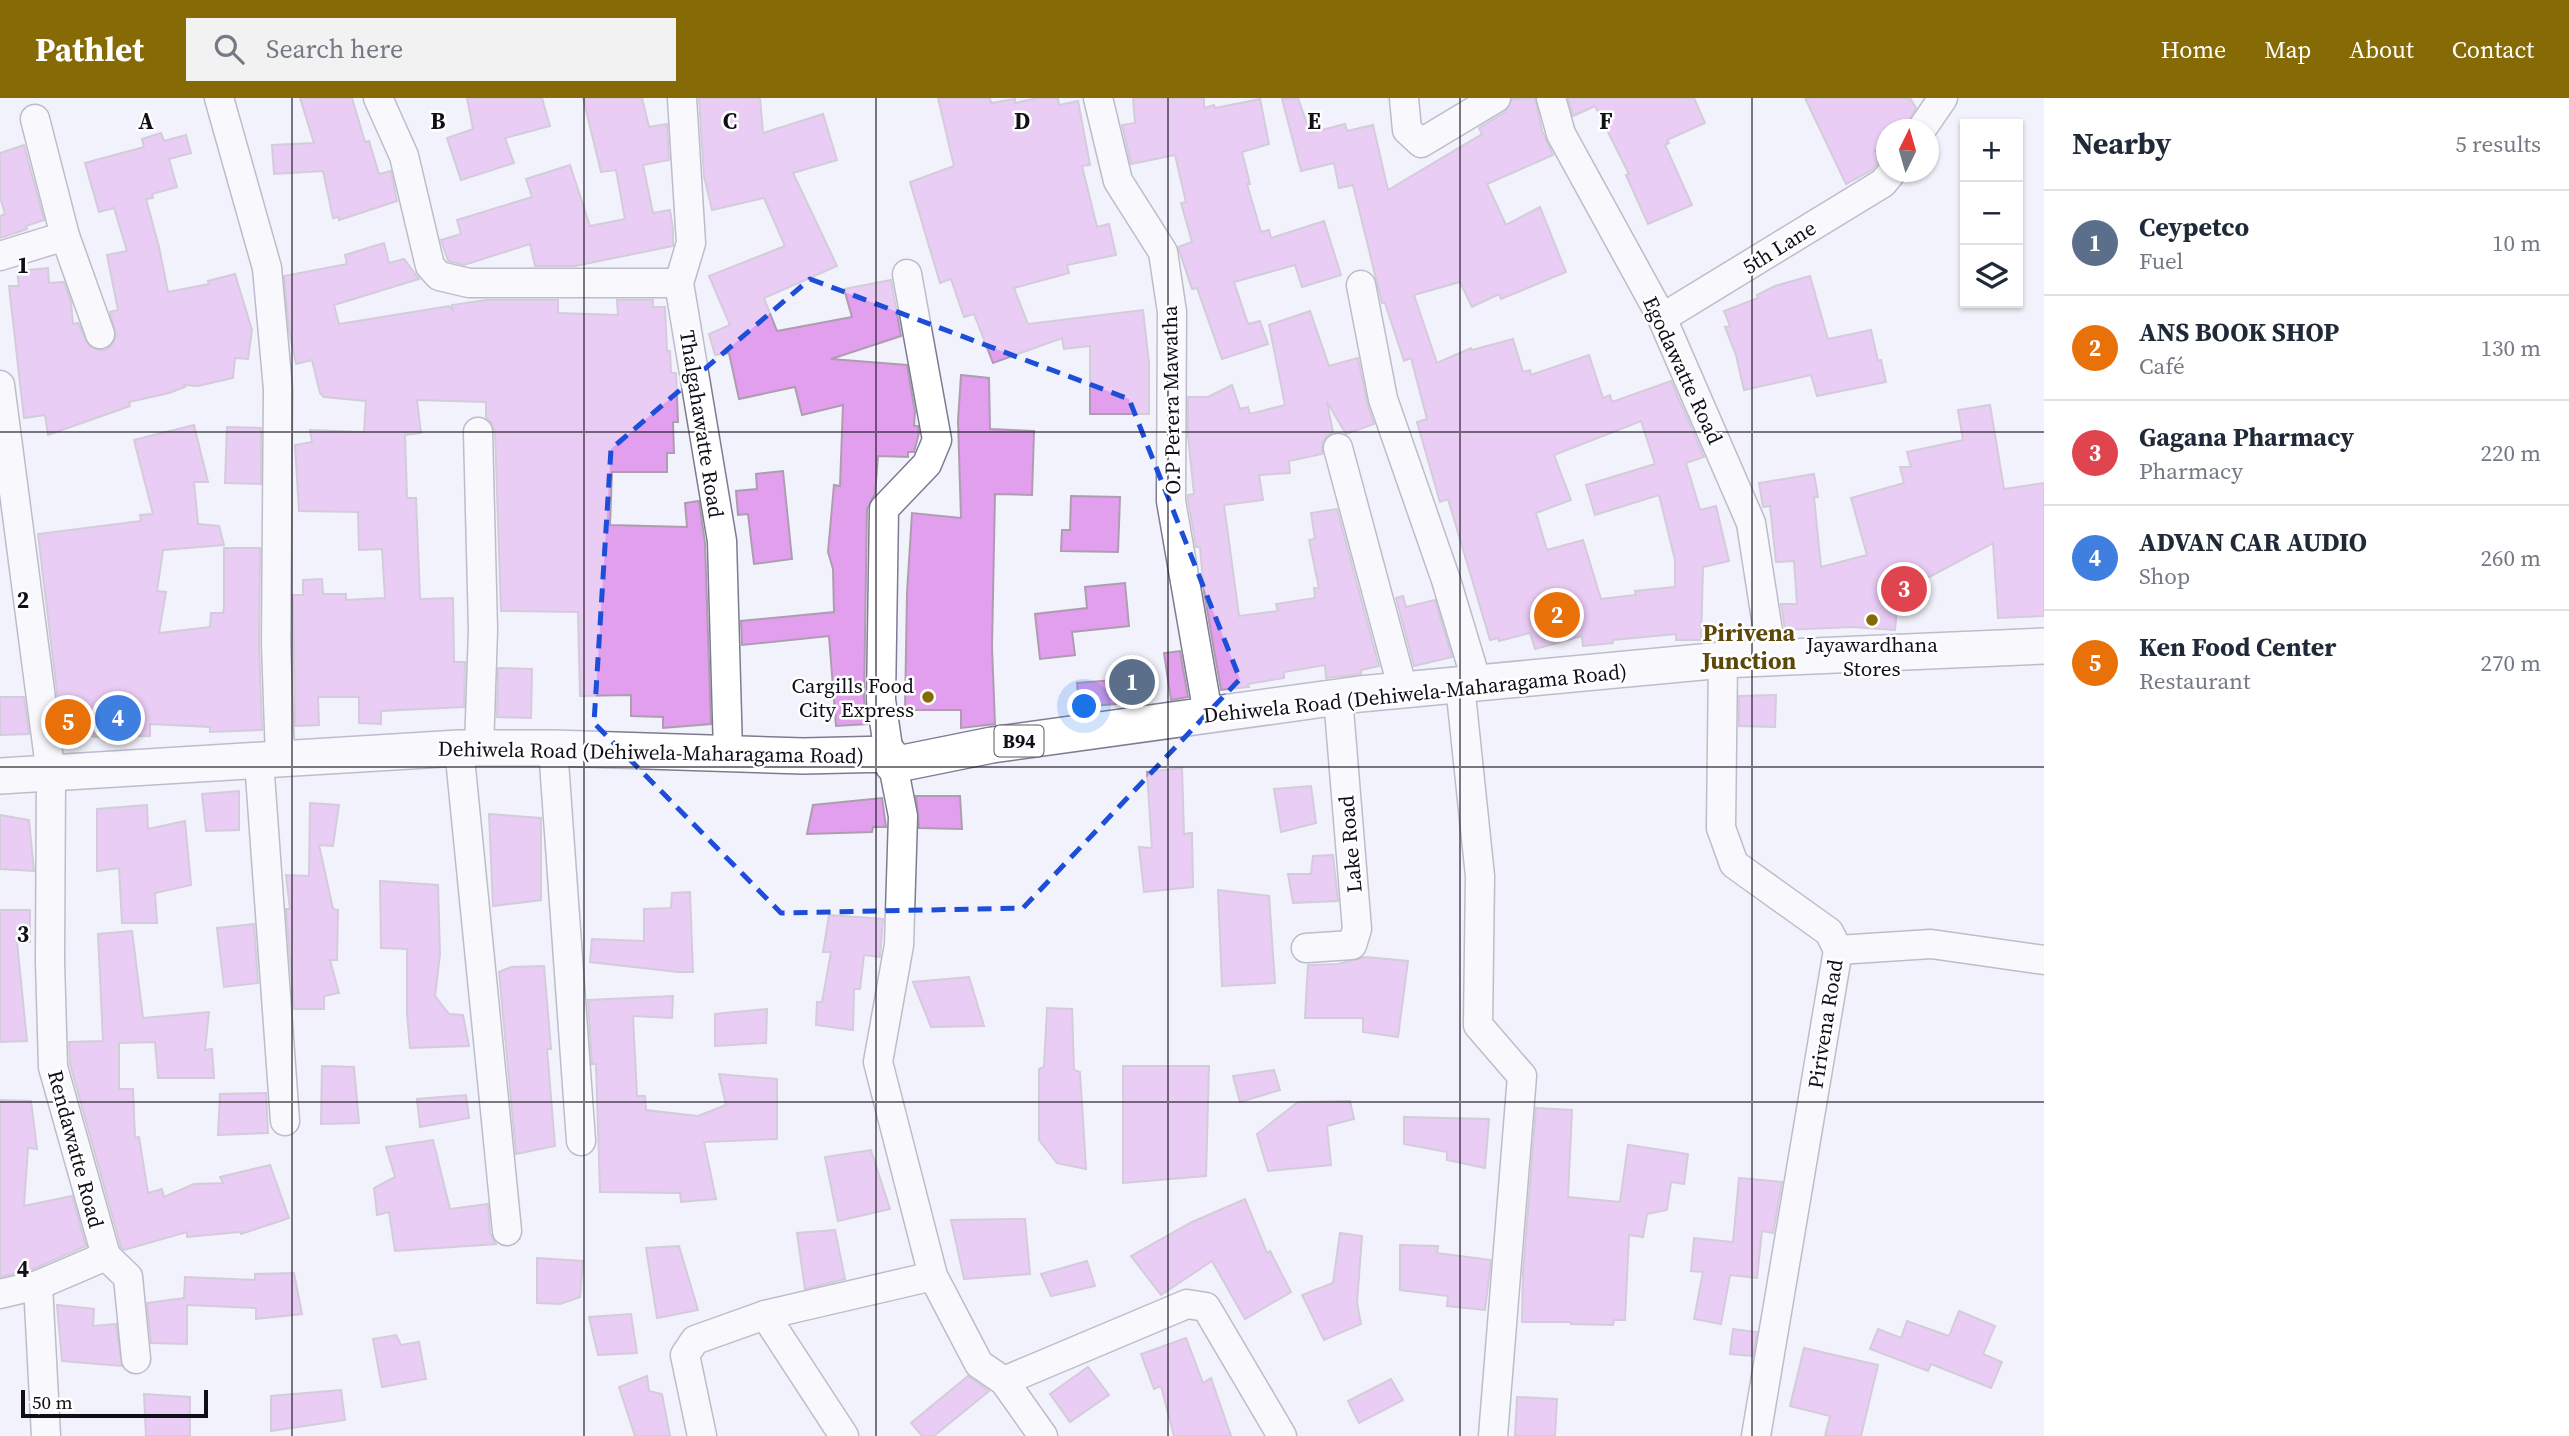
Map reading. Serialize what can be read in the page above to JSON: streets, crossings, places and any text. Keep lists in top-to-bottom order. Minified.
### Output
{"streets":{"main road":["Dehiwela Road (Dehiwela-Maharagama Road)","B94"],"street":["5th Lane","Egodawatte Road","O.P Perera Mawatha","Thalgahawatte Road","Lake Road","Pirivena Road","Rendawatte Road"]},"crossings":[["5th Lane","Egodawatte Road"],["Egodawatte Road","Dehiwela Road (Dehiwela-Maharagama Road)"],["O.P Perera Mawatha","Dehiwela Road (Dehiwela-Maharagama Road)"],["Thalgahawatte Road","Dehiwela Road (Dehiwela-Maharagama Road)"],["Dehiwela Road (Dehiwela-Maharagama Road)","Lake Road"],["Dehiwela Road (Dehiwela-Maharagama Road)","Pirivena Road"],["Dehiwela Road (Dehiwela-Maharagama Road)","Rendawatte Road"]],"districts":["Pirivena Junction"],"places":["Jayawardhana Stores","Cargills Food City Express"],"scale_bar":"50 m","north":"top","page":{"header":"Pathlet","search":"Search here","nav":["Home","Map","About","Contact"],"heading":["Nearby","5 results"],"map_buttons":["+","−"],"list":[{"mark":"1","name":"Ceypetco","note":"Fuel","value":"10 m"},{"mark":"2","name":"ANS BOOK SHOP","note":"Café","value":"130 m"},{"mark":"3","name":"Gagana Pharmacy","note":"Pharmacy","value":"220 m"},{"mark":"4","name":"ADVAN CAR AUDIO","note":"Shop","value":"260 m"},{"mark":"5","name":"Ken Food Center","note":"Restaurant","value":"270 m"}],"pins":["3","2","1","4","5"],"scale":"50 m"},"grid":{"columns":["A","B","C","D","E","F"],"rows":["1","2","3","4"]}}
